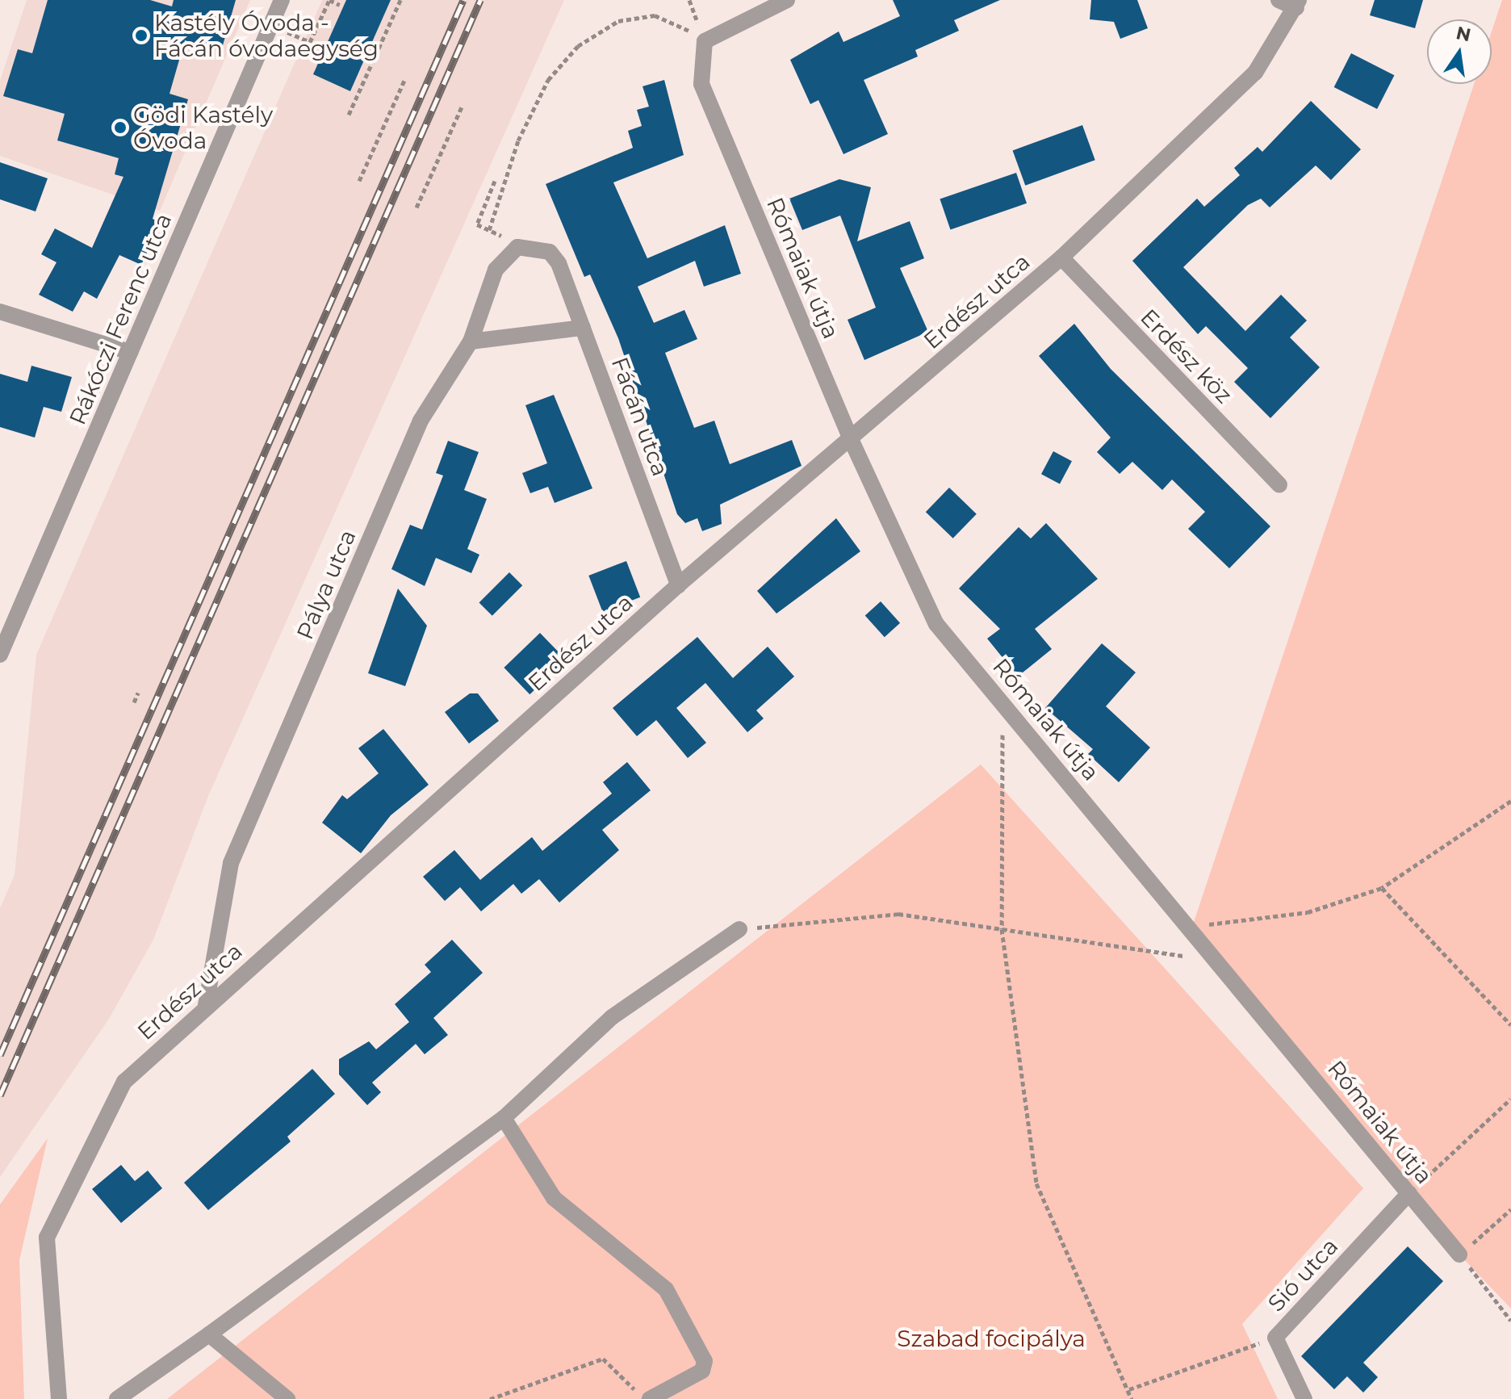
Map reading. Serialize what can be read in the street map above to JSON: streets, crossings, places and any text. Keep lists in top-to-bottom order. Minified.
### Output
{"streets":{"street":["Rómaiak útja","Erdész utca","Rákóczi Ferenc utca","Erdész köz","Fácán utca","Pálya utca","Sió utca"]},"crossings":[["Rómaiak útja","Erdész utca"],["Rómaiak útja","Sió utca"],["Erdész utca","Erdész köz"],["Erdész utca","Fácán utca"],["Erdész utca","Pálya utca"],["Fácán utca","Pálya utca"]],"parks":["Szabad focipálya"],"places":["Kastély Óvoda - Fácán óvodaegység","Gödi Kastély Óvoda"],"north":"top"}
